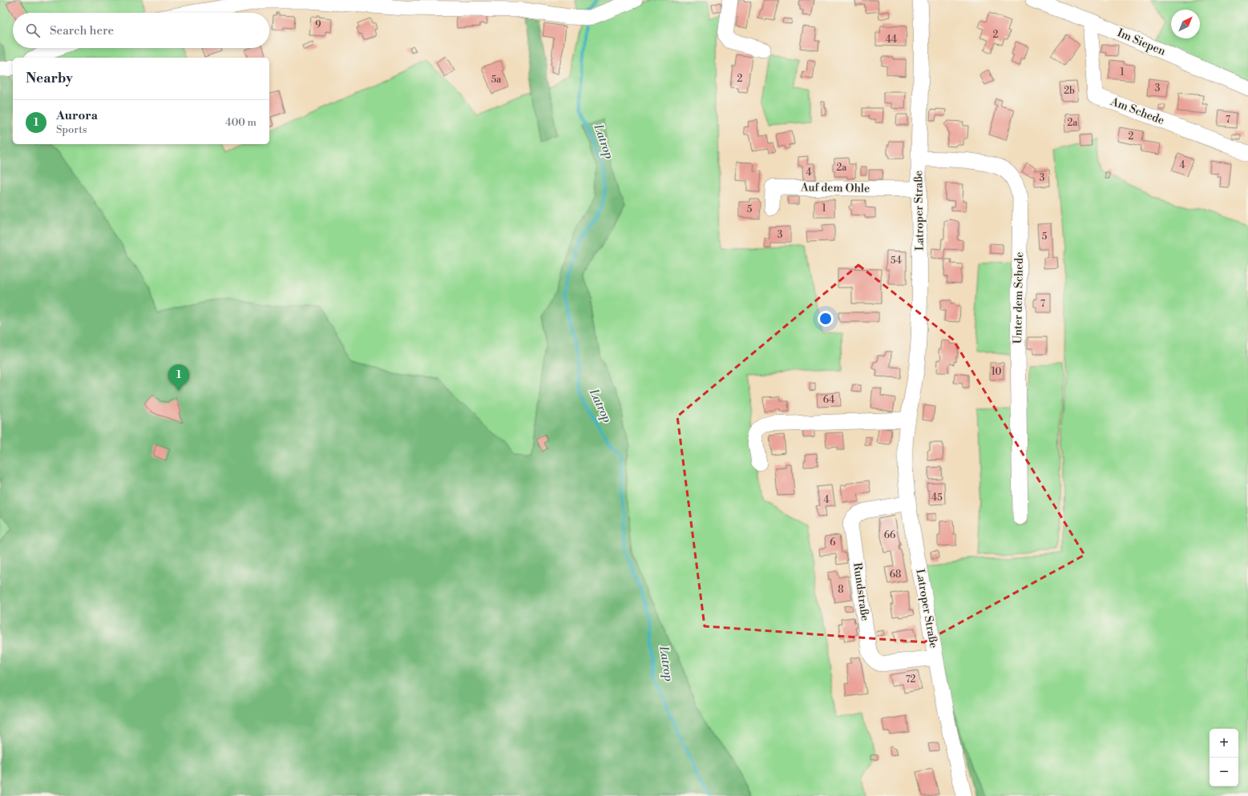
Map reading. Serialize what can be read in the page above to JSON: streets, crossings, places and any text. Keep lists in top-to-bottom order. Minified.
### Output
{"streets":{"street":["Im Siepen","Am Schede","Auf dem Ohle","Latroper Straße","Unter dem Schede","Rundstraße"]},"crossings":[["Im Siepen","Am Schede"],["Auf dem Ohle","Latroper Straße"],["Latroper Straße","Unter dem Schede"],["Latroper Straße","Rundstraße"]],"water":["Latrop"],"house_numbers":["9","2","44","1","2","5a","3","2b","7","2a","2","4","2a","4","3","1","5","3","5","54","7","10","64","45","4","66","6","68","8","72"],"north":"top right","page":{"search":"Search here","heading":"Nearby","list":[{"mark":"1","name":"Aurora","note":"Sports","value":"400 m"}],"pins":"1","map_buttons":["+","−"]}}
